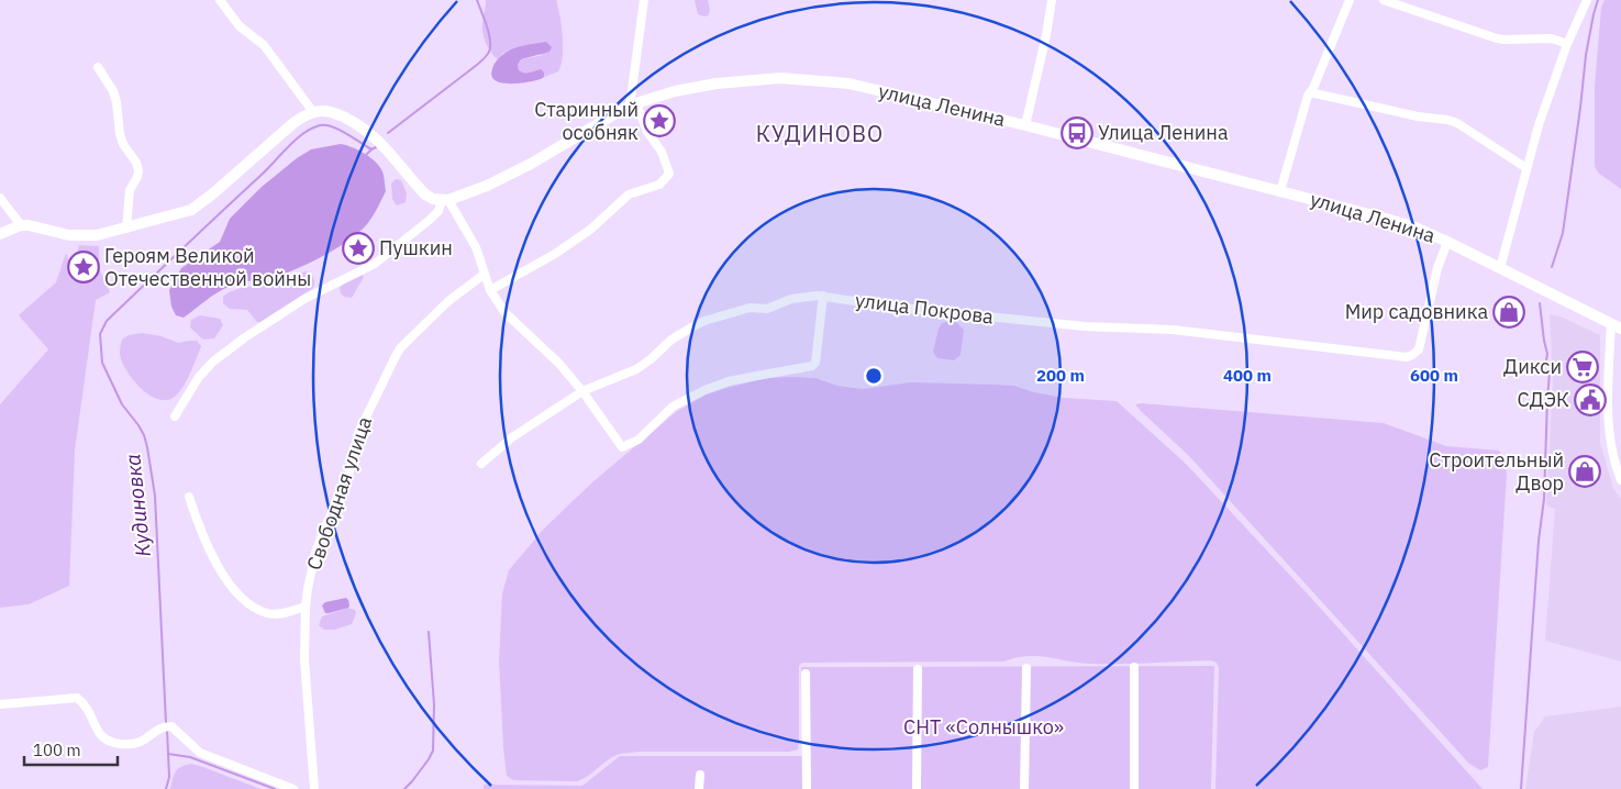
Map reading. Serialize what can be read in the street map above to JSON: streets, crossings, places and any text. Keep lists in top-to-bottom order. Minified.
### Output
{"streets":{"main road":["улица Ленина"],"street":["улица Покрова","Свободная улица"]},"crossings":[["улица Ленина","улица Покрова"]],"districts":["КУДИНОВО"],"water":["Кудиновка"],"parks":["СНТ «Солнышко»"],"places":{"place":["Старинный особняк","Пушкин","Героям Великой Отечественной войны"],"bus stop":["Улица Ленина"],"shop":["Мир садовника","Строительный Двор"],"supermarket":["Дикси"],"public building":["СДЭК"]},"scale_bar":"100 m","rings":["200 m","400 m","600 m"]}
